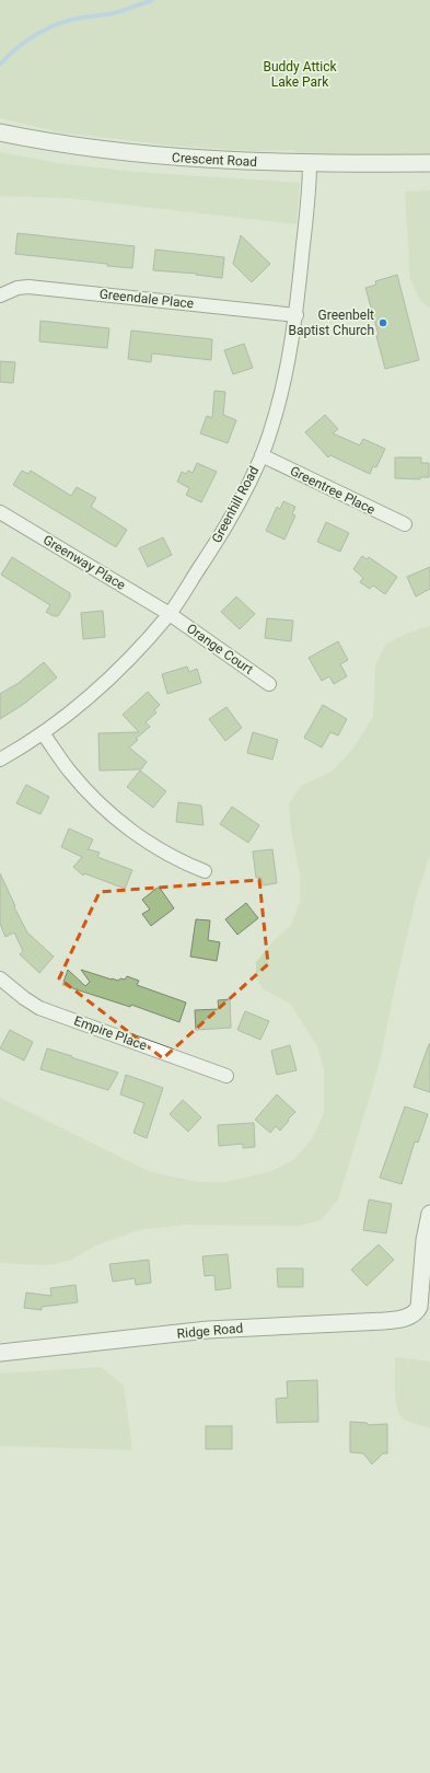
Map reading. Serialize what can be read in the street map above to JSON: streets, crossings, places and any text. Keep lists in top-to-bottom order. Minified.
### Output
{"streets":{"street":["Crescent Road","Greendale Place","Greentree Place","Greenhill Road","Greenway Place","Orange Court","Empire Place","Ridge Road"]},"crossings":[["Crescent Road","Greenhill Road"],["Greendale Place","Greenhill Road"],["Greentree Place","Greenhill Road"],["Greenhill Road","Greenway Place"],["Greenhill Road","Orange Court"],["Greenway Place","Orange Court"]],"parks":["Buddy Attick Lake Park"],"places":["Greenbelt Baptist Church"]}
